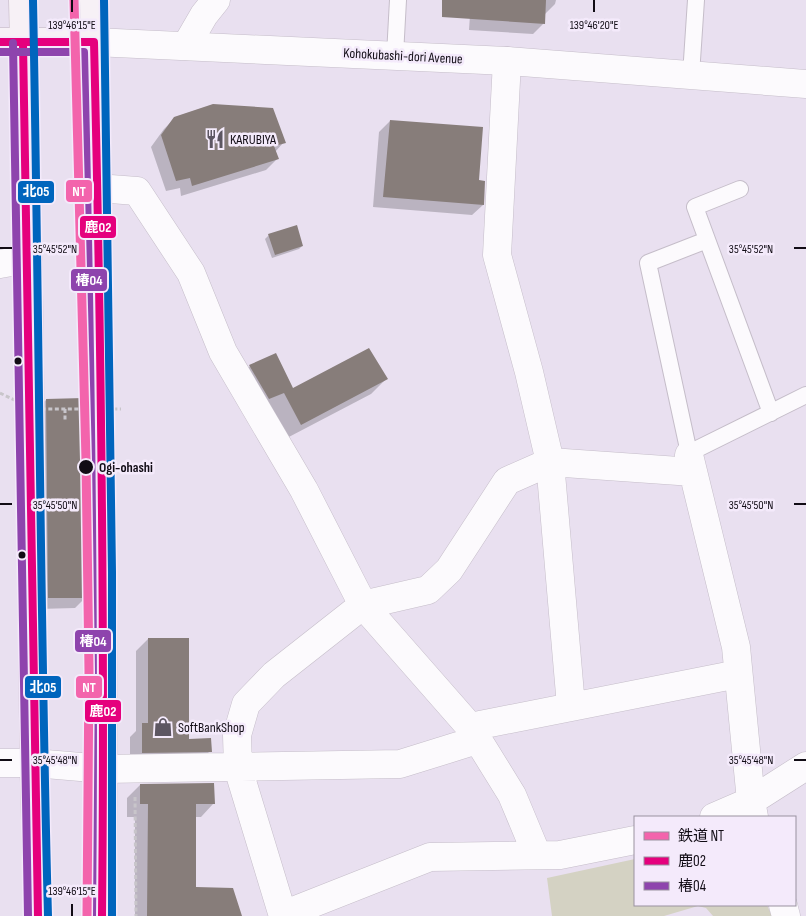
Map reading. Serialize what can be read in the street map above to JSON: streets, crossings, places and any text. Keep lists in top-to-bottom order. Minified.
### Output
{"streets":{"main road":["Kohokubashi-dori Avenue"]},"places":{"restaurant":["KARUBIYA"],"other":["Ogi-ohashi"],"shop":["SoftBankShop"]},"lines":["rail line NT","transit line 北05","transit line 鹿02","transit line 椿04"],"legend":["鉄道 NT","鹿02","椿04"],"coordinates":["139°46'15\"E","139°46'20\"E","35°45'52\"N","35°45'50\"N","35°45'48\"N"]}
